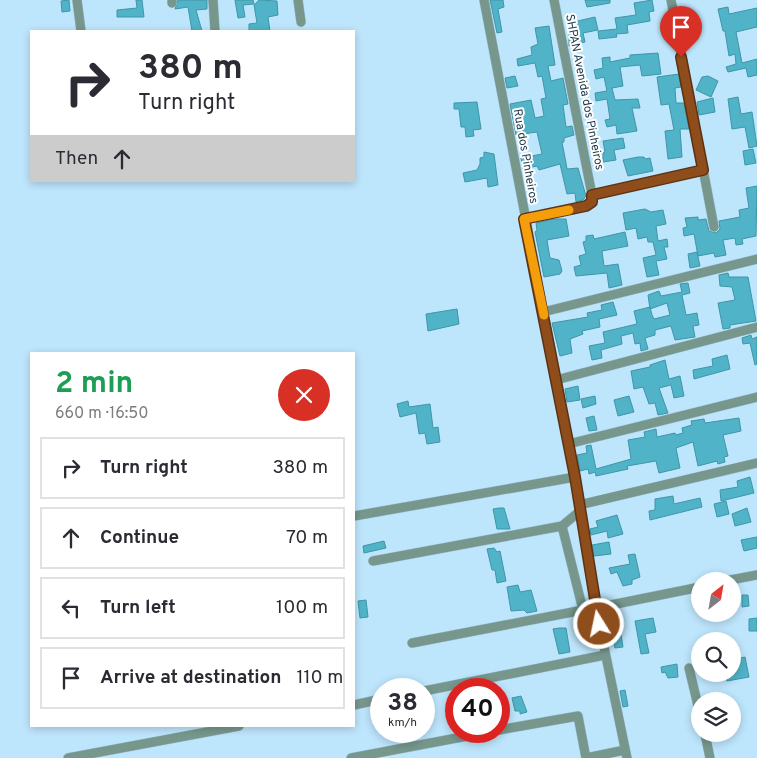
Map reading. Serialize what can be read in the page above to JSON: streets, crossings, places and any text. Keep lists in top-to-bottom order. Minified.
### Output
{"streets":{"street":["SHPAN Avenida dos Pinheiros","Rua dos Pinheiros"]},"north":"top right","page":{"turn":["380 m","Turn right"],"then":"Then","heading":["2 min","660 m · 16:50"],"list":[{"name":"Turn right","value":"380 m"},{"name":"Continue","value":"70 m"},{"name":"Turn left","value":"100 m"},{"name":"Arrive at destination","value":"110 m"}],"speed":"38 km/h","limit":"40"}}
